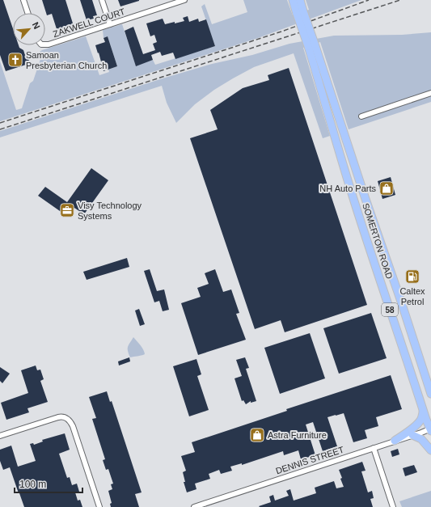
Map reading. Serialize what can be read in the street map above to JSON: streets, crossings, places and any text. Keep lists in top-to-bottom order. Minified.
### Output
{"streets":{"main road":["SOMERTON ROAD","58"],"street":["ZAKWELL COURT","DENNIS STREET"]},"crossings":[["SOMERTON ROAD","DENNIS STREET"]],"places":{"church":["Samoan Presbyterian Church"],"shop":["NH Auto Parts","Astra Furniture"],"office":["Visy Technology Systems"],"fuel station":["Caltex Petrol"]},"scale_bar":"100 m","north":"top right"}
